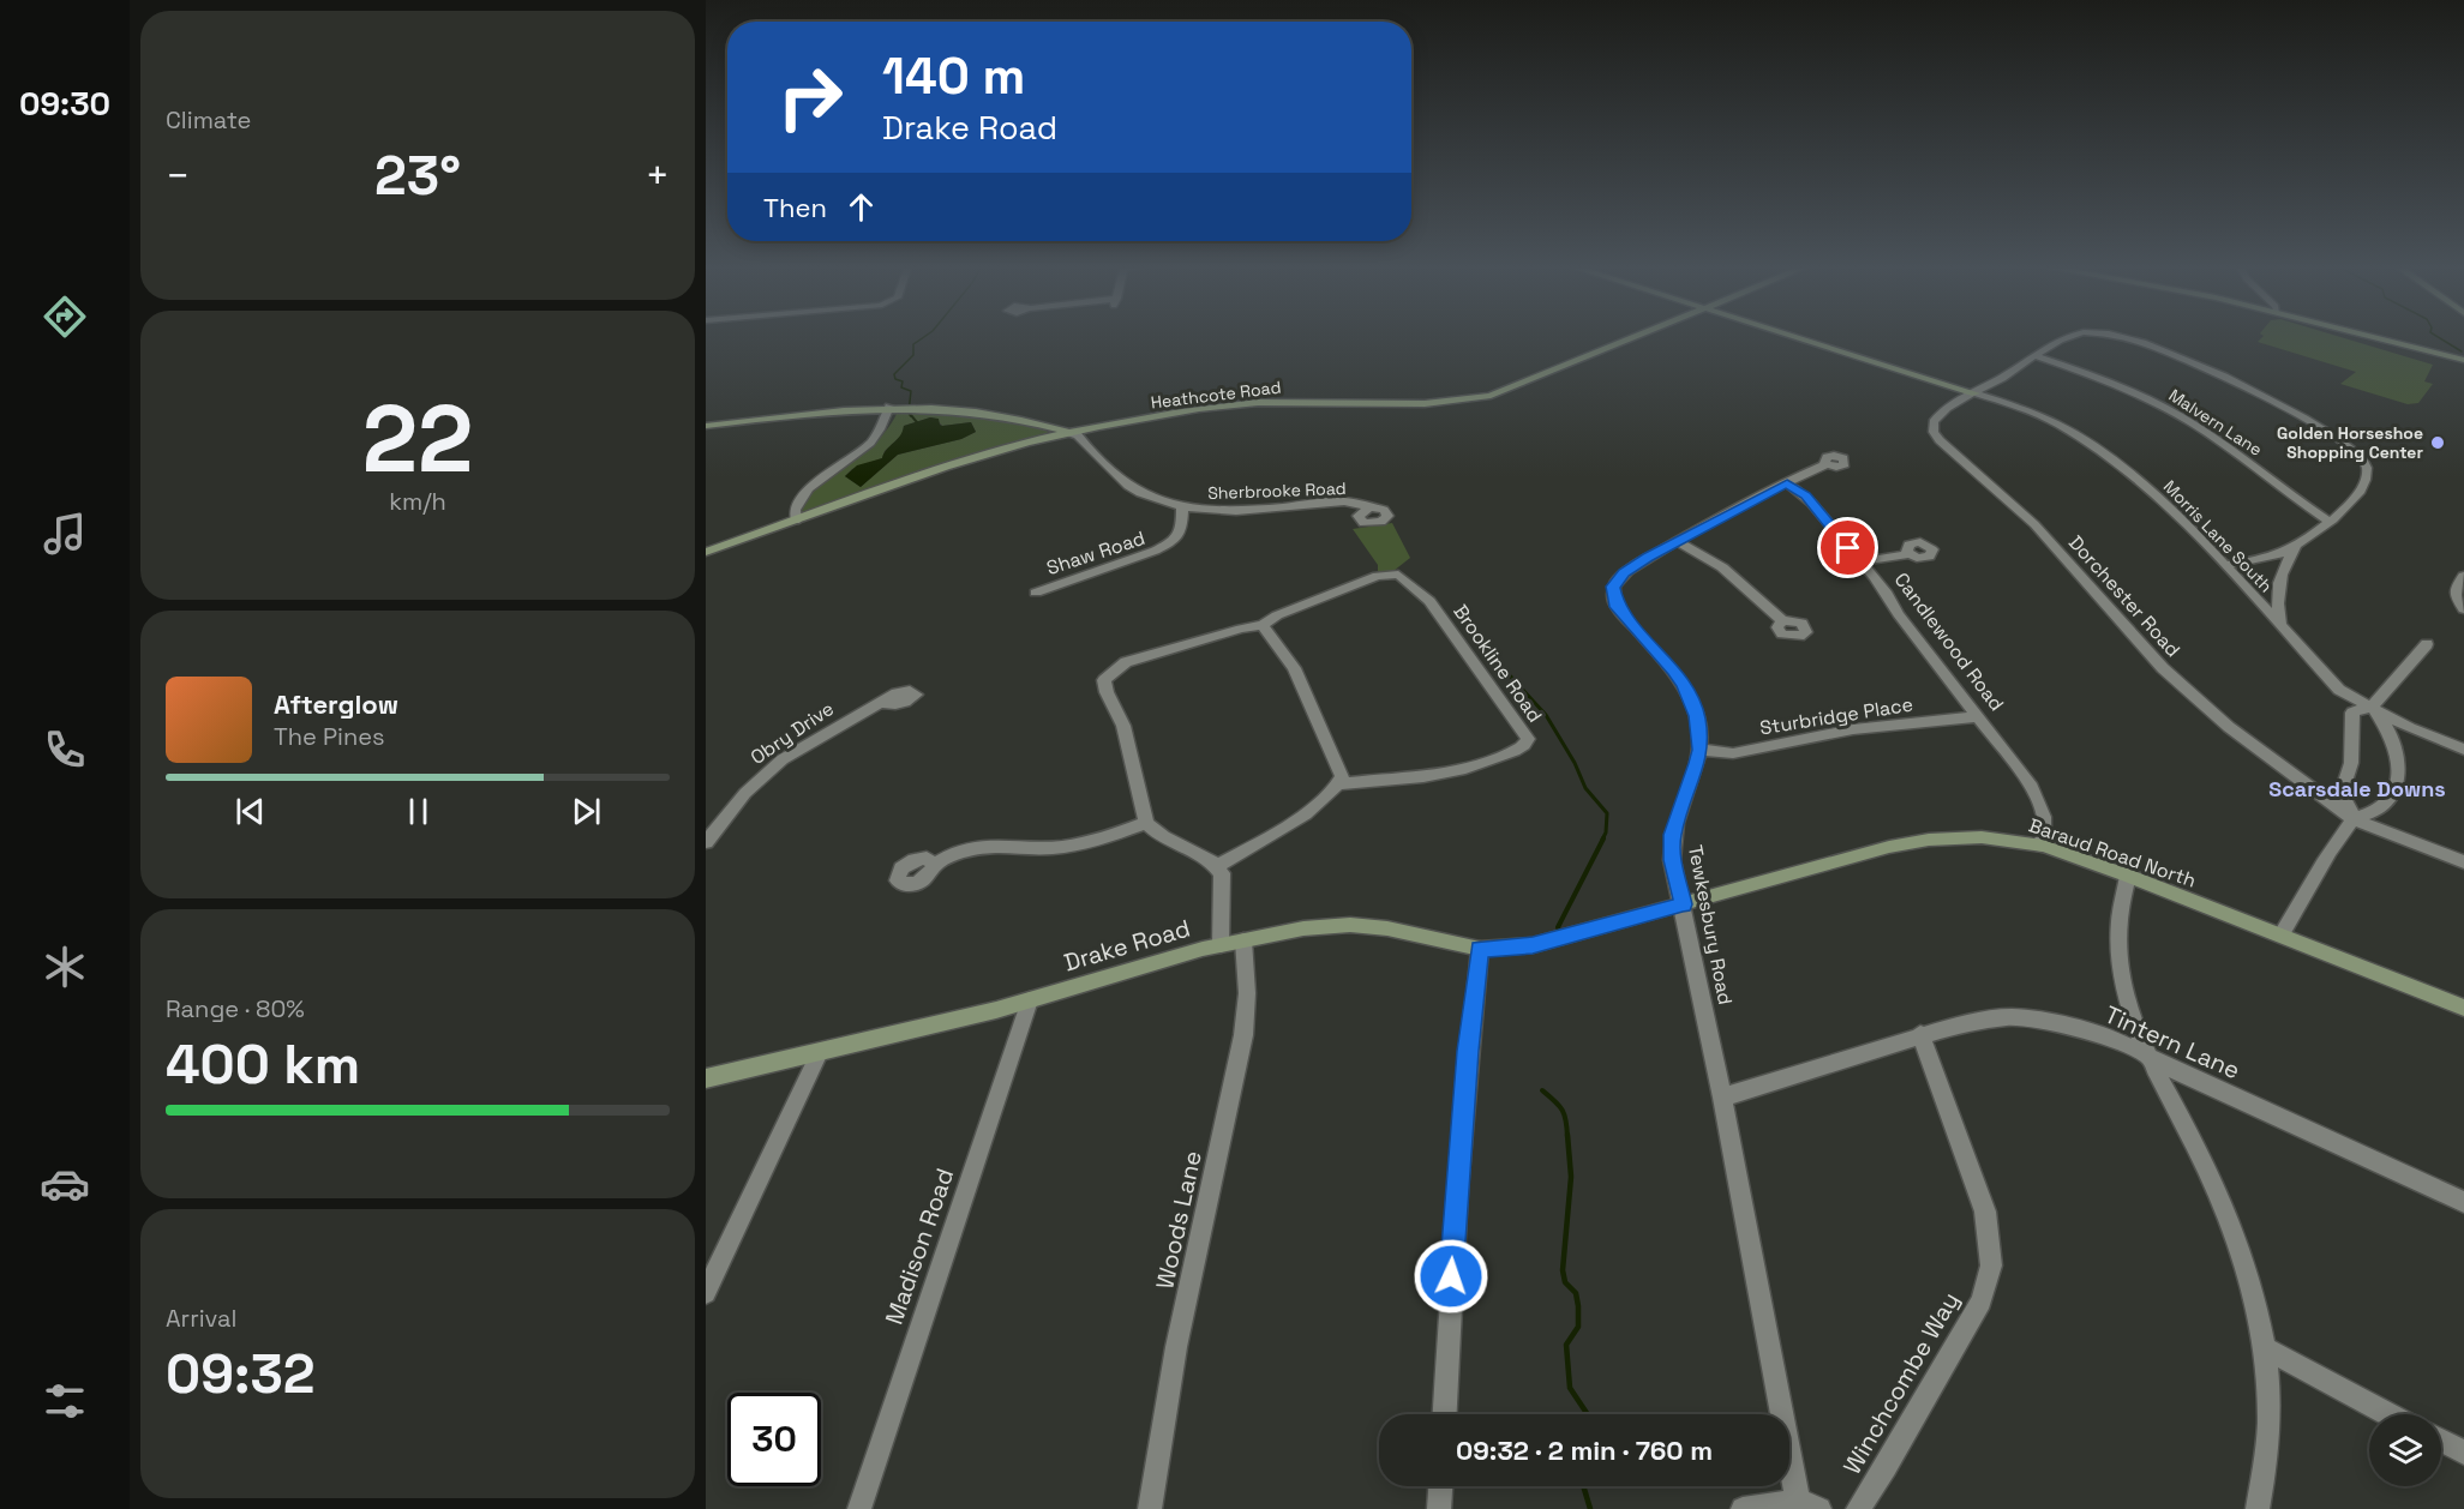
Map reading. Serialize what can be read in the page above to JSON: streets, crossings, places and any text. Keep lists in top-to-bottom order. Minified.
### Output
{"streets":{"street":["Heathcote Road","Malvern Lane","Sherbrooke Road","Morris Lane South","Shaw Road","Dorchester Road","Candlewood Road","Brookline Road","Sturbridge Place","Obry Drive","Baraud Road North","Tewkesbury Road","Drake Road","Tintern Lane","Woods Lane","Madison Road","Winchcombe Way"]},"crossings":[["Heathcote Road","Sherbrooke Road"],["Malvern Lane","Dorchester Road"],["Sherbrooke Road","Shaw Road"],["Morris Lane South","Dorchester Road"],["Candlewood Road","Sturbridge Place"],["Candlewood Road","Baraud Road North"],["Candlewood Road","Tewkesbury Road"],["Sturbridge Place","Tewkesbury Road"],["Baraud Road North","Tewkesbury Road"],["Baraud Road North","Drake Road"],["Tewkesbury Road","Tintern Lane"],["Drake Road","Woods Lane"],["Drake Road","Madison Road"],["Tintern Lane","Winchcombe Way"]],"districts":["Scarsdale Downs"],"places":["Golden Horseshoe Shopping Center"],"page":{"tabs":"09:30","tile":["Climate",["22","km/h"],["Range · 80%","400 km"],["Arrival","09:32"]],"turn":["140 m","Drake Road"],"heat":["−","23°","+"],"then":"Then","song":["Afterglow","The Pines"],"limit":"30","trip":"09:32 · 2 min · 760 m"}}
